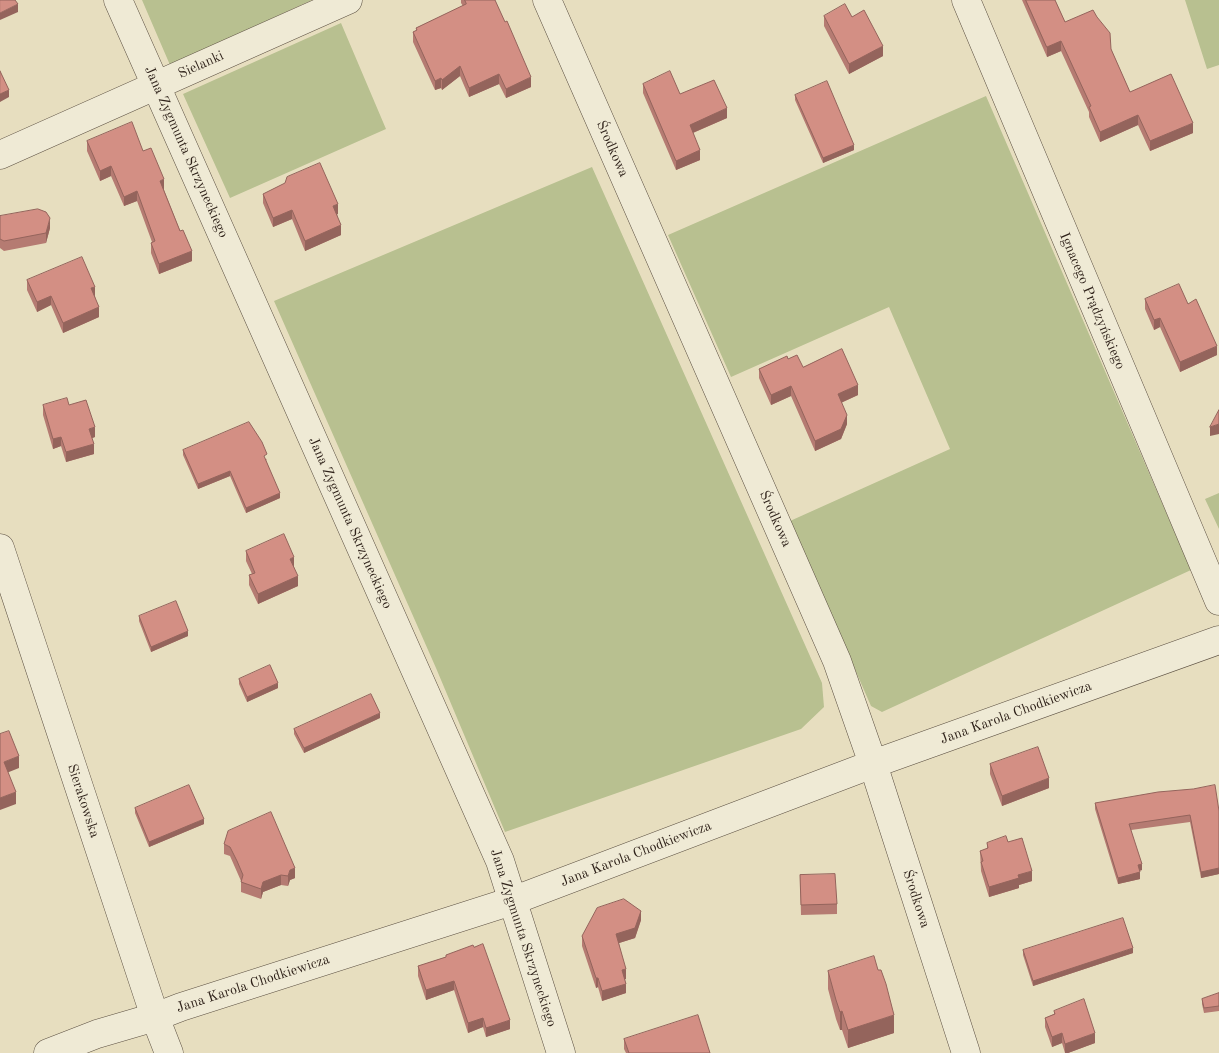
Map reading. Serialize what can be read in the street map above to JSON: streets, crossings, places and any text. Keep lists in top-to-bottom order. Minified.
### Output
{"streets":{"street":["Sielanki","Środkowa","Jana Zygmunta Skrzyneckiego","Ignacego Prądzyńskiego","Jana Karola Chodkiewicza","Sierakowska"]},"crossings":[["Sielanki","Jana Zygmunta Skrzyneckiego"],["Środkowa","Jana Karola Chodkiewicza"],["Jana Zygmunta Skrzyneckiego","Jana Karola Chodkiewicza"],["Jana Karola Chodkiewicza","Sierakowska"]]}
